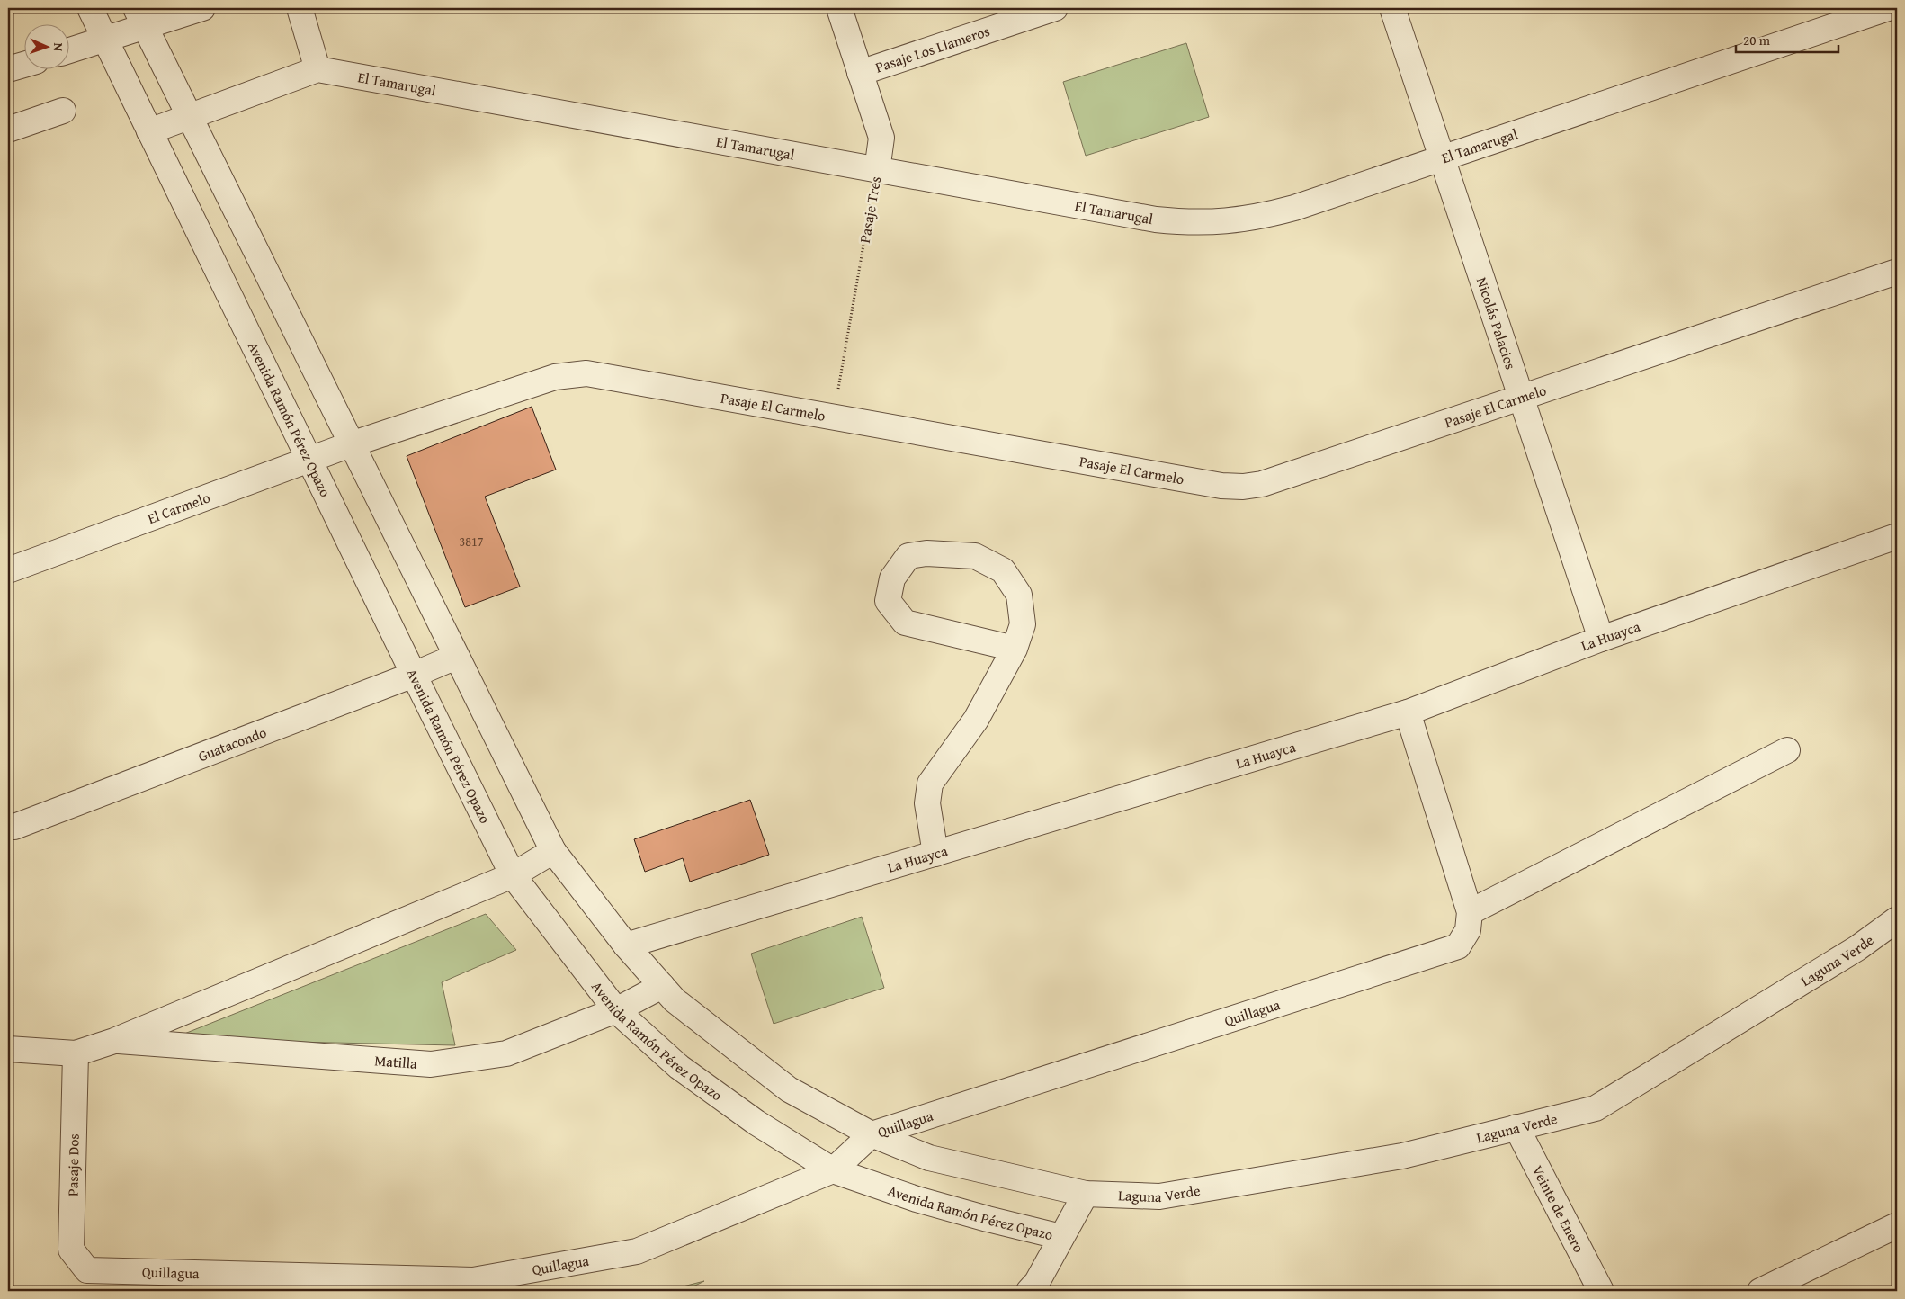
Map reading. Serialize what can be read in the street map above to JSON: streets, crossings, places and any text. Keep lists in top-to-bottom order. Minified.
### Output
{"streets":{"street":["Pasaje Los Llameros","El Tamarugal","Pasaje Tres","Nicolás Palacios","Pasaje El Carmelo","Avenida Ramón Pérez Opazo","El Carmelo","La Huayca","Guatacondo","Laguna Verde","Quillagua","Matilla","Pasaje Dos","Veinte de Enero"]},"crossings":[["Pasaje Los Llameros","Pasaje Tres"],["El Tamarugal","Pasaje Tres"],["El Tamarugal","Nicolás Palacios"],["Pasaje Tres","Pasaje El Carmelo"],["Nicolás Palacios","Pasaje El Carmelo"],["Nicolás Palacios","La Huayca"],["Pasaje El Carmelo","El Carmelo"],["Avenida Ramón Pérez Opazo","El Carmelo"],["Avenida Ramón Pérez Opazo","Guatacondo"],["Avenida Ramón Pérez Opazo","Laguna Verde"],["Avenida Ramón Pérez Opazo","Quillagua"],["Avenida Ramón Pérez Opazo","Matilla"],["La Huayca","Quillagua"],["Laguna Verde","Veinte de Enero"],["Quillagua","Pasaje Dos"],["Matilla","Pasaje Dos"]],"house_numbers":["3817"],"scale_bar":"20 m","north":"right"}
